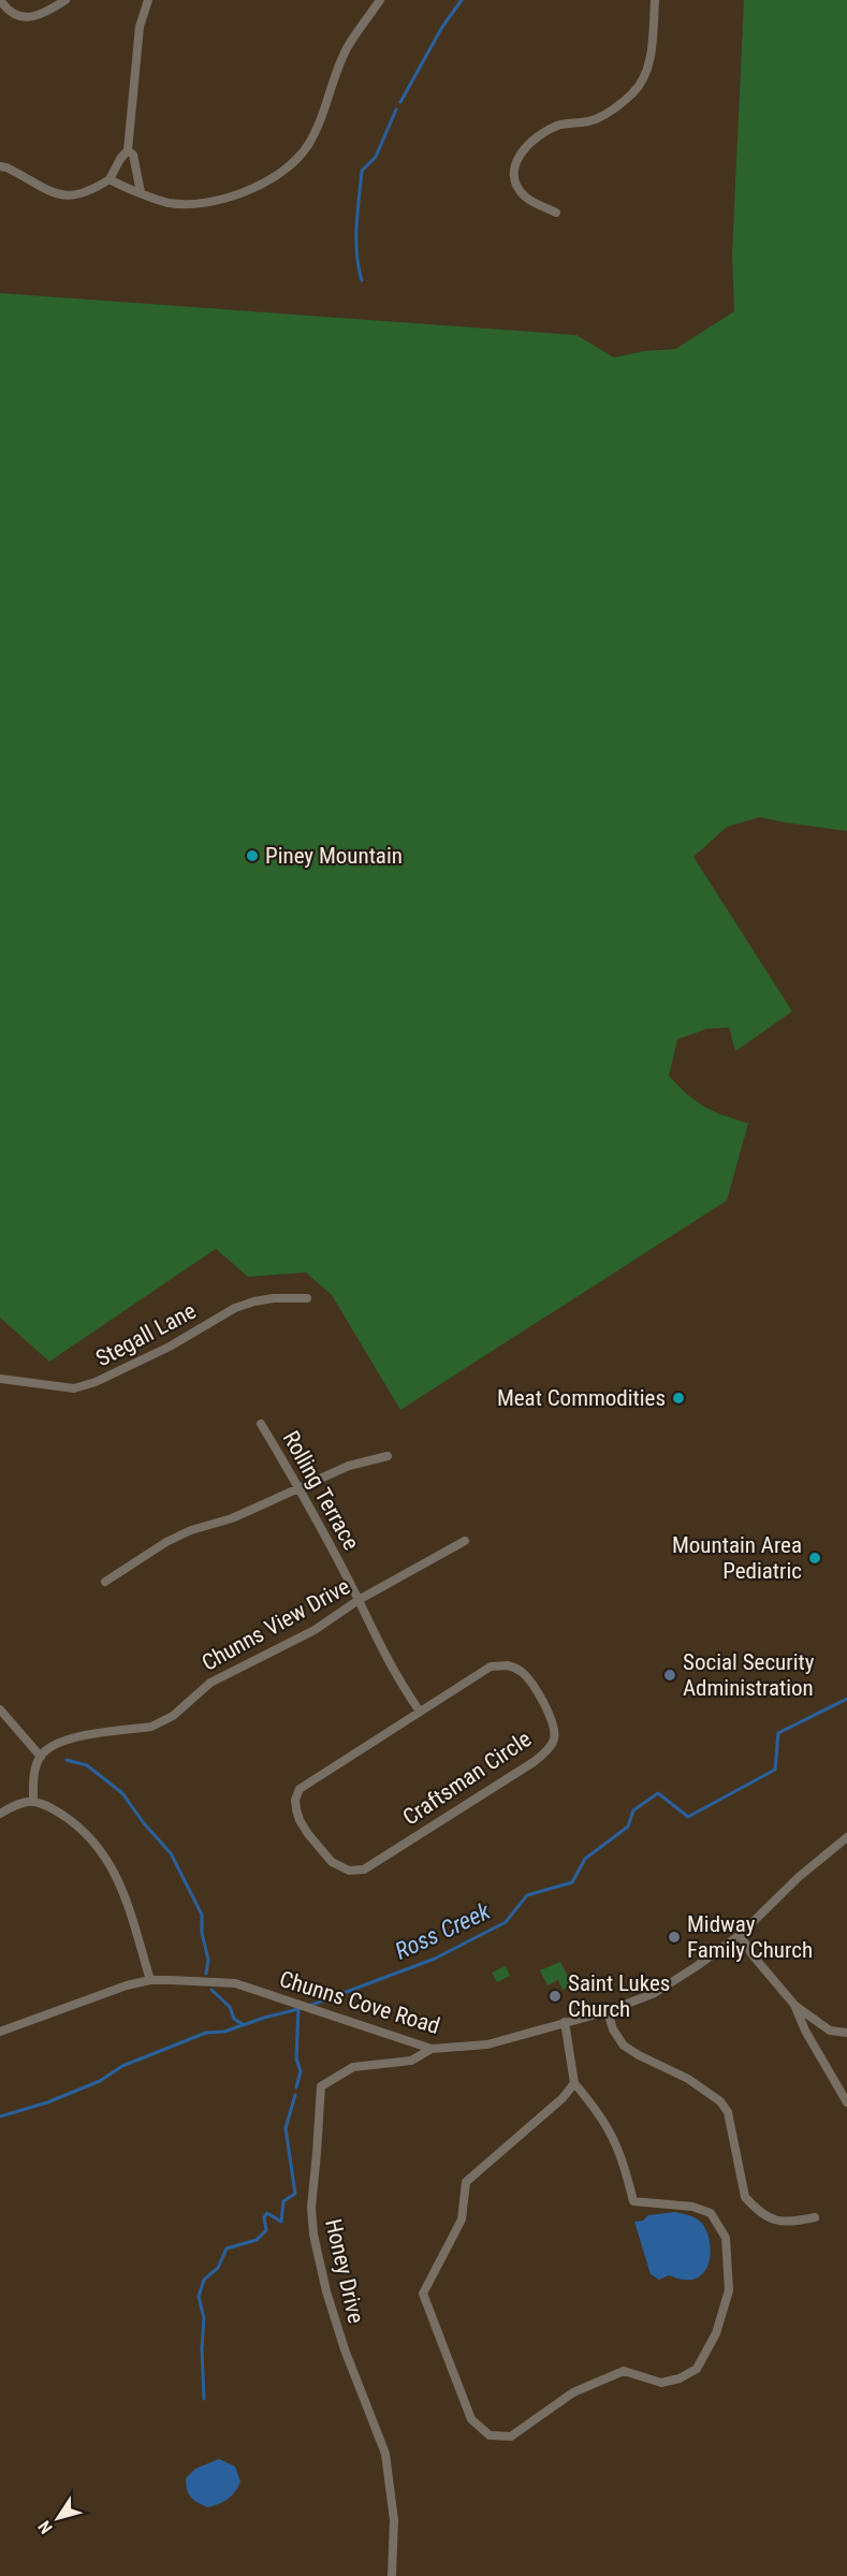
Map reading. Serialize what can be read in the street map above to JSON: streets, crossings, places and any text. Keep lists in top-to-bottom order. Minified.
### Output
{"streets":{"street":["Stegall Lane","Rolling Terrace","Chunns View Drive","Craftsman Circle","Chunns Cove Road","Honey Drive"]},"crossings":[["Rolling Terrace","Chunns View Drive"],["Rolling Terrace","Craftsman Circle"],["Chunns Cove Road","Honey Drive"]],"water":["Ross Creek"],"places":["Piney Mountain","Meat Commodities","Mountain Area Pediatric","Social Security Administration","Midway Family Church","Saint Lukes Church"],"north":"bottom left"}
